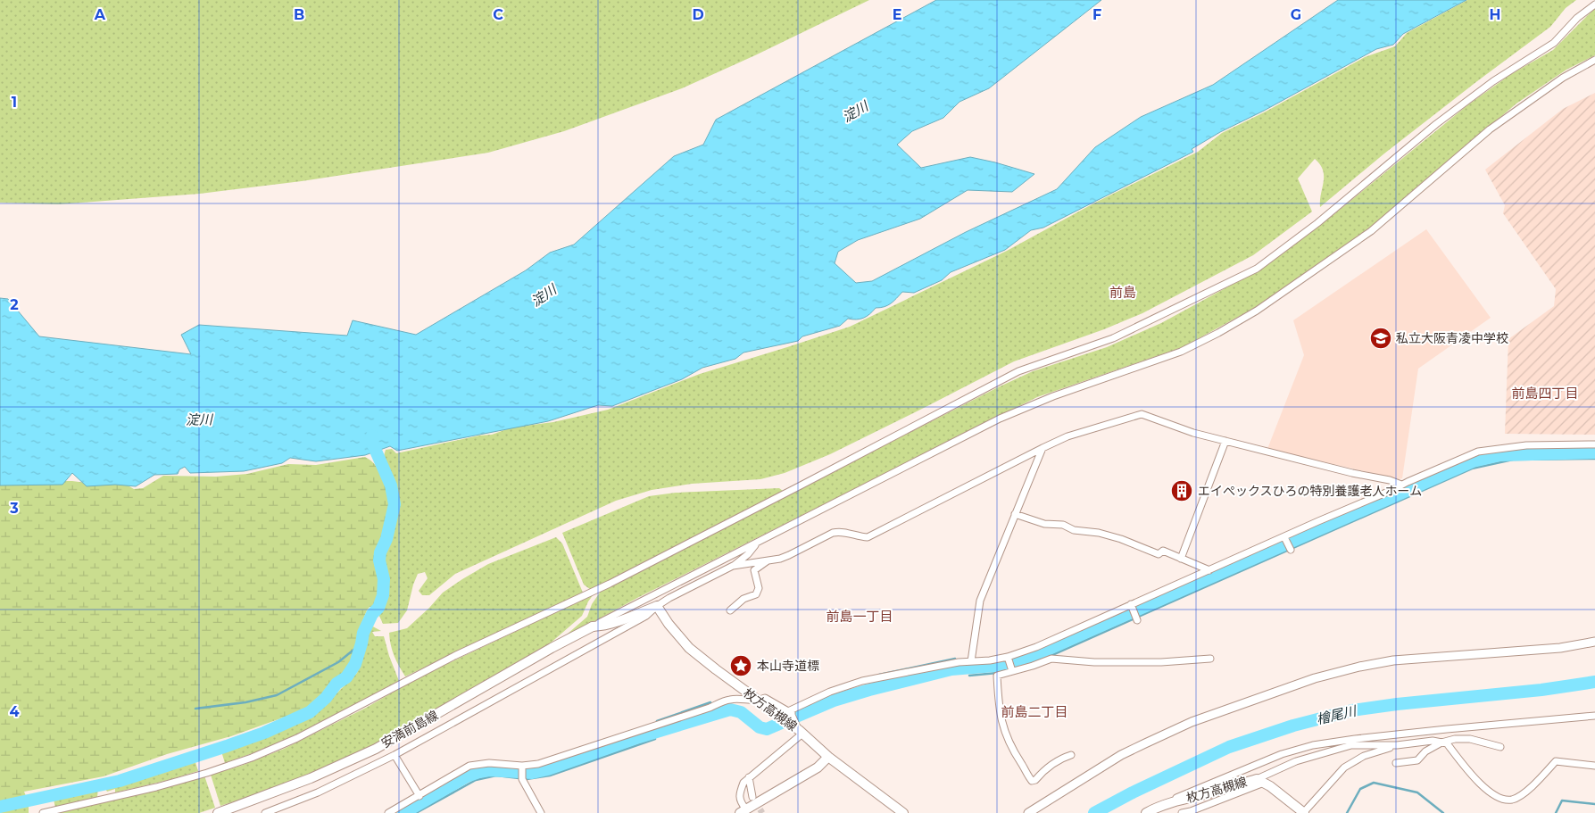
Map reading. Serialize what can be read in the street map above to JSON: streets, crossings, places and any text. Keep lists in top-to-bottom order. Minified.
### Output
{"streets":{"main road":["枚方高槻線","安満前島線"]},"districts":["前島","前島四丁目","前島一丁目","前島二丁目"],"water":["淀川","檜尾川"],"places":{"school or university":["私立大阪青凌中学校"],"building":["エイぺックスひろの特別養護老人ホーム"],"place":["本山寺道標"]},"grid":{"columns":["A","B","C","D","E","F","G","H"],"rows":["1","2","3","4"]}}
